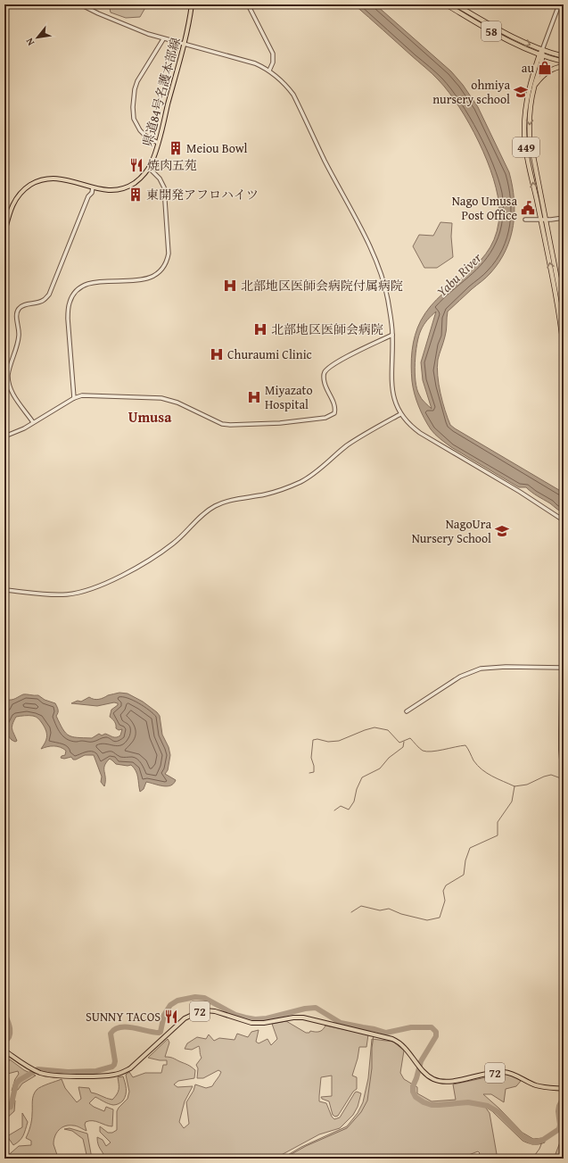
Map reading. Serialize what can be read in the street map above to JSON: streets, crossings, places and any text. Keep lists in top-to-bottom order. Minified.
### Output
{"streets":{"highway":["58","449"],"main road":["県道84号名護本部線","72"]},"crossings":[["58","449"]],"districts":["Umusa"],"water":["Yabu River"],"places":{"shop":["au"],"school or university":["ohmiya nursery school","NagoUra Nursery School"],"building":["Meiou Bowl","東開発アフロハイツ"],"restaurant":["焼肉五苑","SUNNY TACOS"],"public building":["Nago Umusa Post Office"],"hospital":["北部地区医師会病院付属病院","北部地区医師会病院","Churaumi Clinic","Miyazato Hospital"]},"north":"bottom left"}
